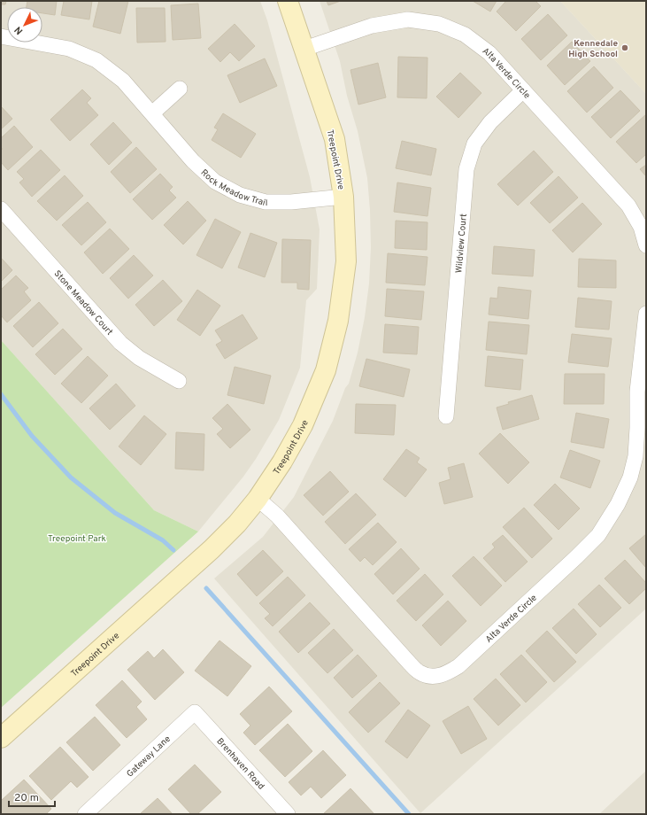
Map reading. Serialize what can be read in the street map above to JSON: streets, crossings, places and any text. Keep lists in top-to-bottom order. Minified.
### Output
{"streets":{"street":["Alta Verde Circle","Treepoint Drive","Rock Meadow Trail","Wildview Court","Stone Meadow Court","Gateway Lane","Brenhaven Road"]},"crossings":[["Alta Verde Circle","Treepoint Drive"],["Alta Verde Circle","Wildview Court"],["Treepoint Drive","Rock Meadow Trail"],["Gateway Lane","Brenhaven Road"]],"parks":["Treepoint Park"],"places":["Kennedale High School"],"scale_bar":"20 m","north":"bottom left"}
